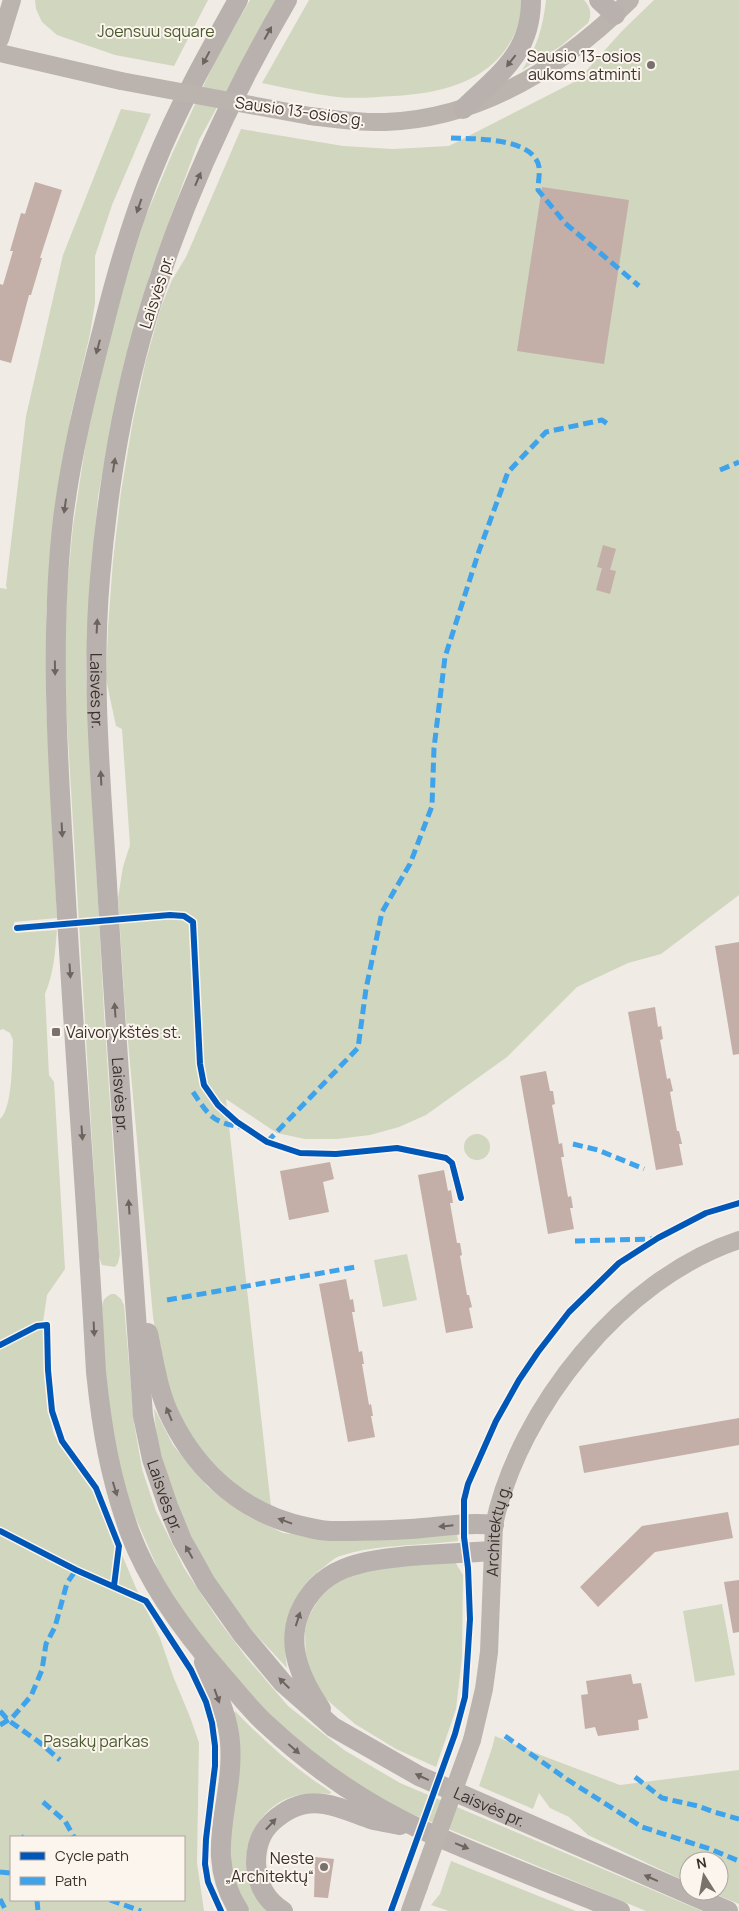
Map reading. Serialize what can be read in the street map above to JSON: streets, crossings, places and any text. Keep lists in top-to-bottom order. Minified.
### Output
{"streets":{"main road":["Laisvės pr."],"street":["Sausio 13-osios g.","Architektų g."]},"parks":["Joensuu square","Pasakų parkas"],"places":{"other":["Sausio 13-osios aukoms atminti","Neste „Architektų“"],"transit":["Vaivorykštės st."]},"legend":["Cycle path","Path"],"north":"top"}
